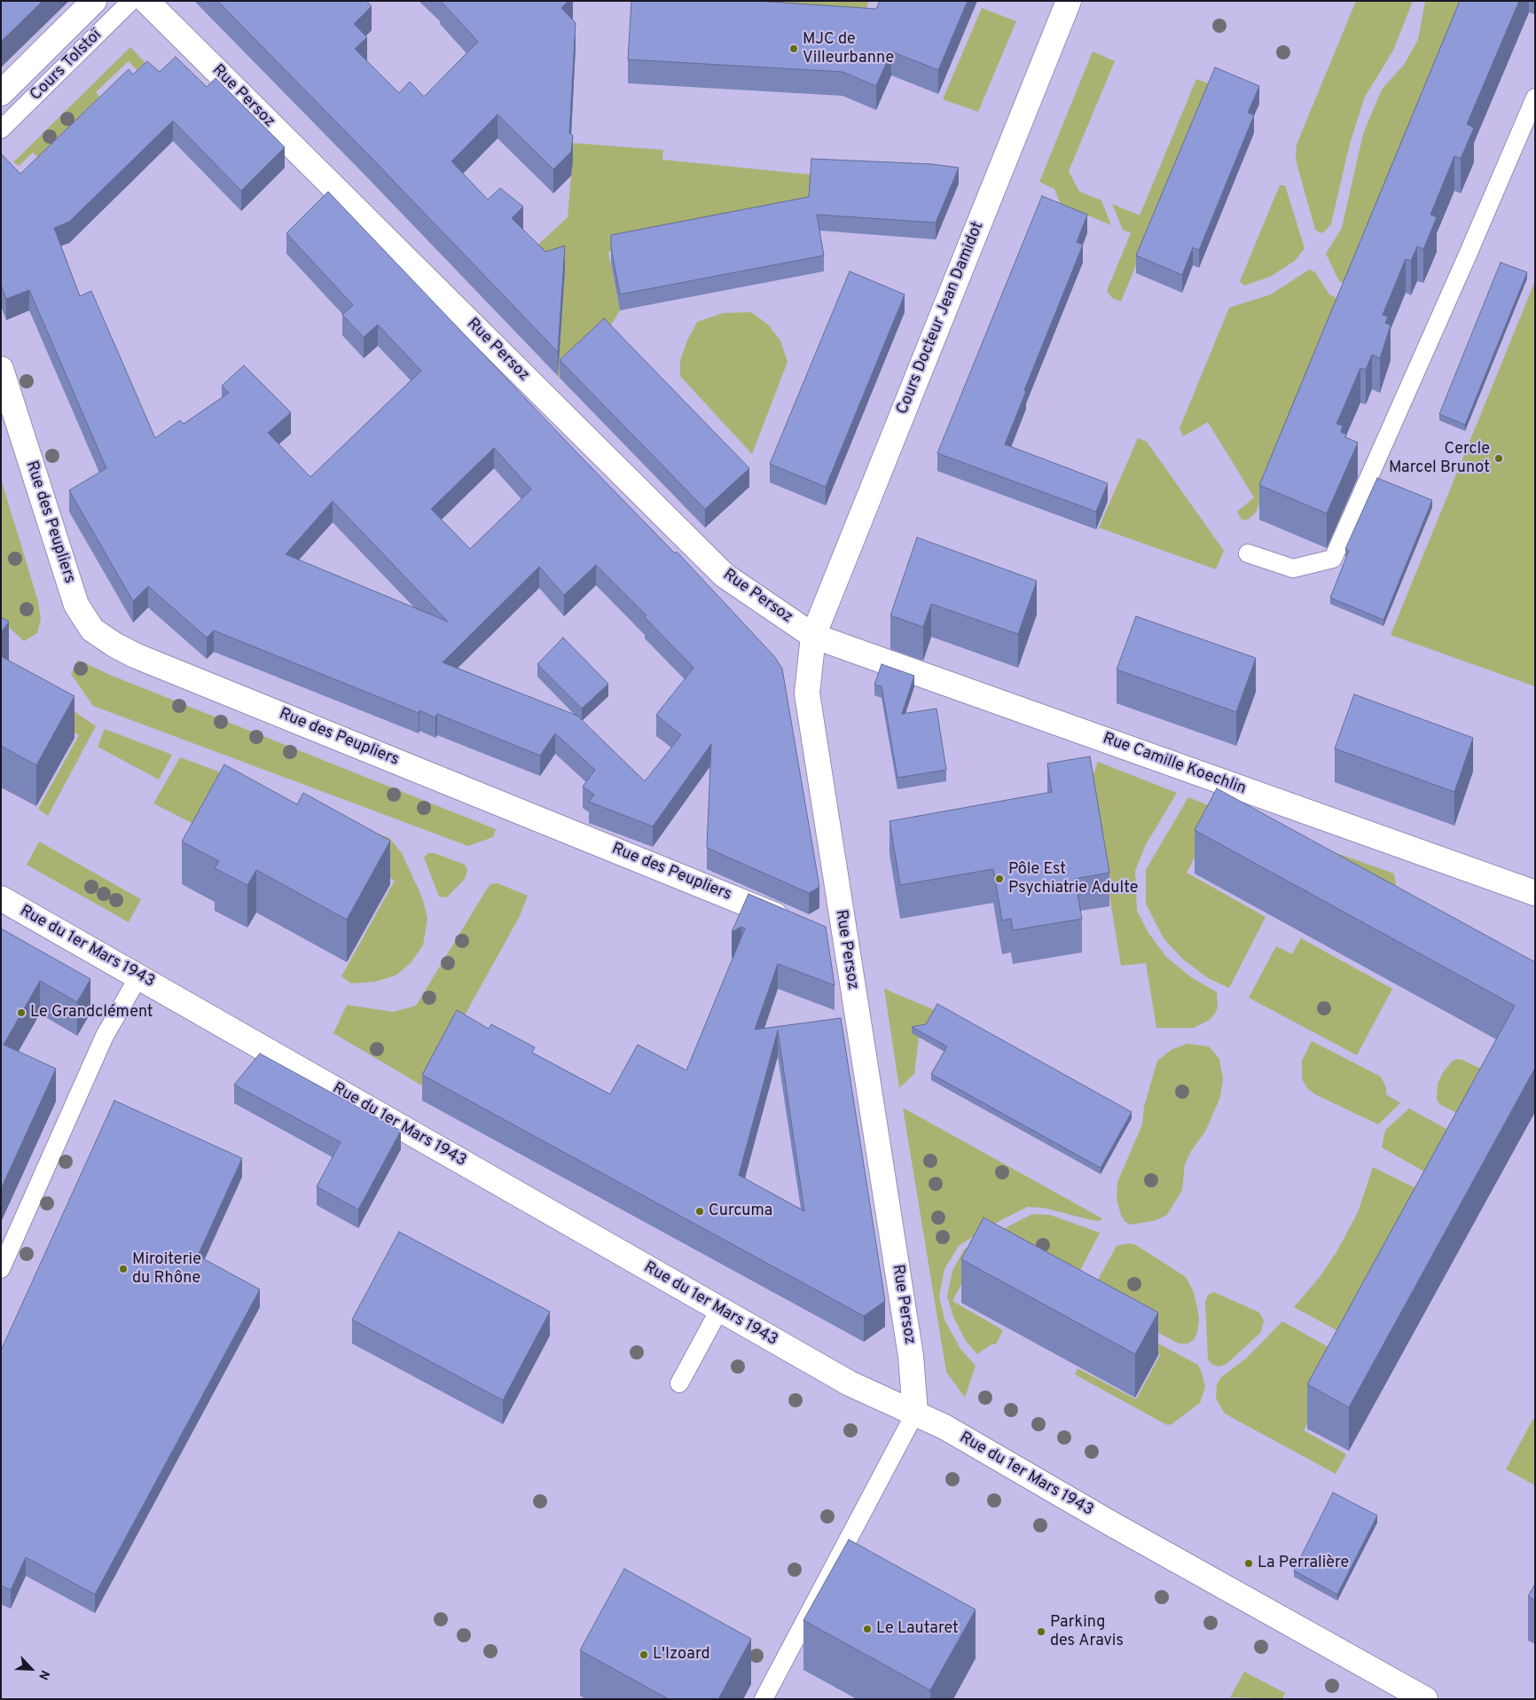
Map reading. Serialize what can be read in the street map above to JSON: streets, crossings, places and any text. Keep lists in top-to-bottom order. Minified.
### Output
{"streets":{"street":["Cours Tolstoï","Rue Persoz","Cours Docteur Jean Damidot","Rue des Peupliers","Rue Camille Koechlin","Rue du 1er Mars 1943"]},"crossings":[["Rue Persoz","Cours Docteur Jean Damidot"],["Rue Persoz","Rue Camille Koechlin"],["Rue Persoz","Rue du 1er Mars 1943"],["Cours Docteur Jean Damidot","Rue Camille Koechlin"]],"places":["MJC de Villeurbanne","Cercle Marcel Brunot","Pôle Est Psychiatrie Adulte","Le Grandclément","Curcuma","Miroiterie du Rhône","La Perralière","Le Lautaret","Parking des Aravis","L'Izoard"],"north":"bottom right"}
